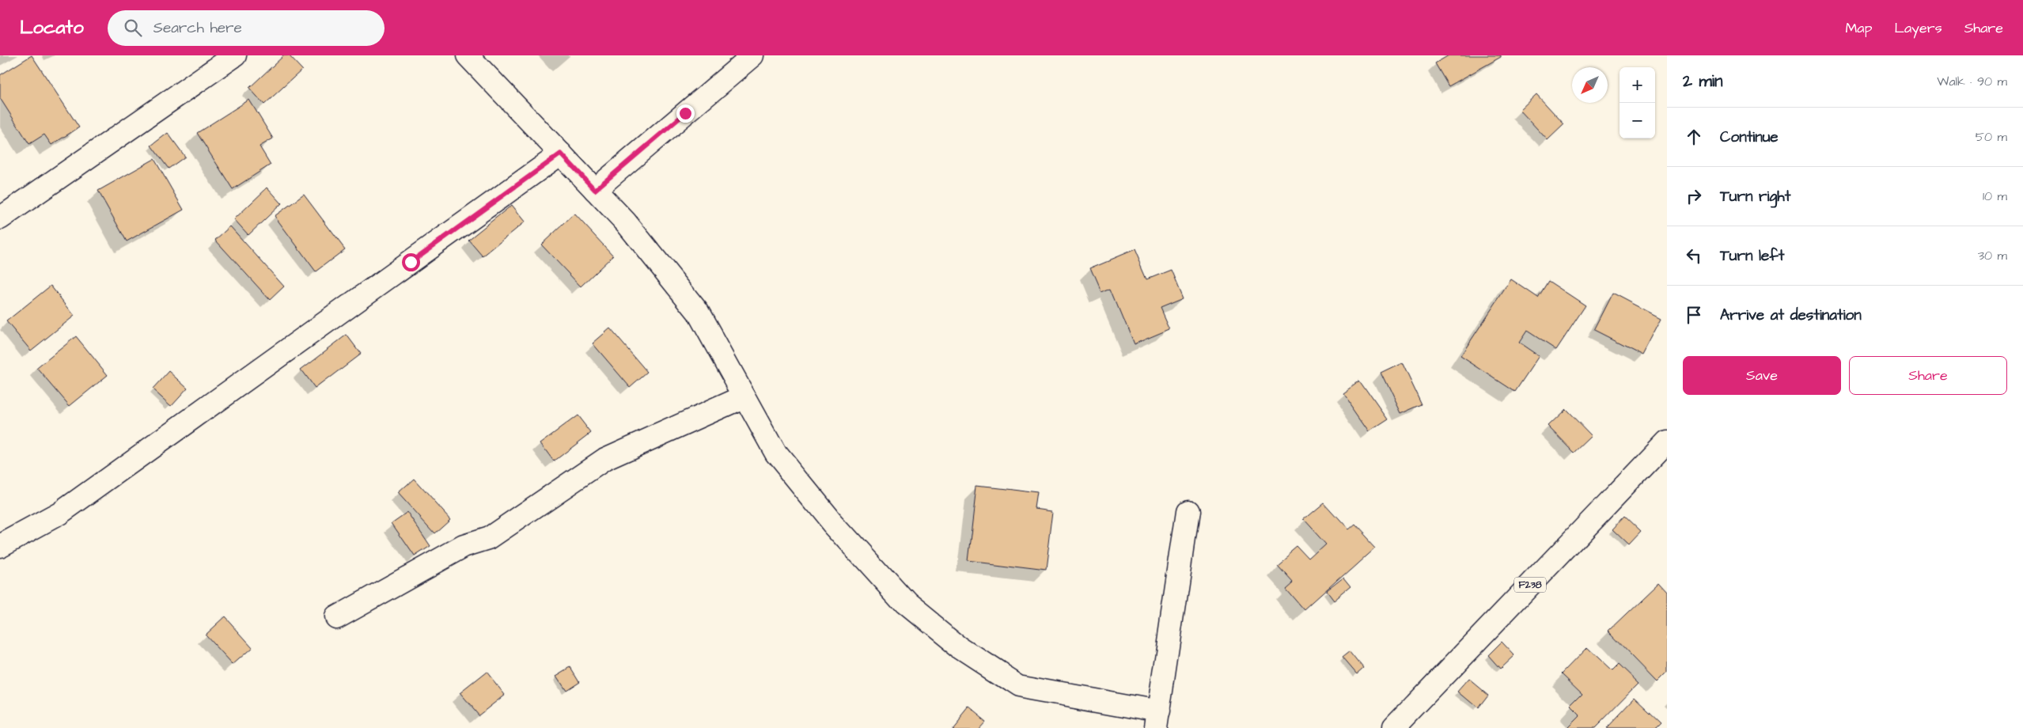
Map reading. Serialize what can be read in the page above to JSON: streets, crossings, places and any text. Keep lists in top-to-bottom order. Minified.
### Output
{"streets":{"street":["F238"]},"north":"bottom left","page":{"header":"Locato","search":"Search here","nav":["Map","Layers","Share"],"heading":["2 min","Walk · 90 m"],"map_buttons":["+","−"],"list":[["Continue","50 m"],["Turn right","10 m"],["Turn left","30 m"],"Arrive at destination"],"buttons":["Save","Share"]}}
